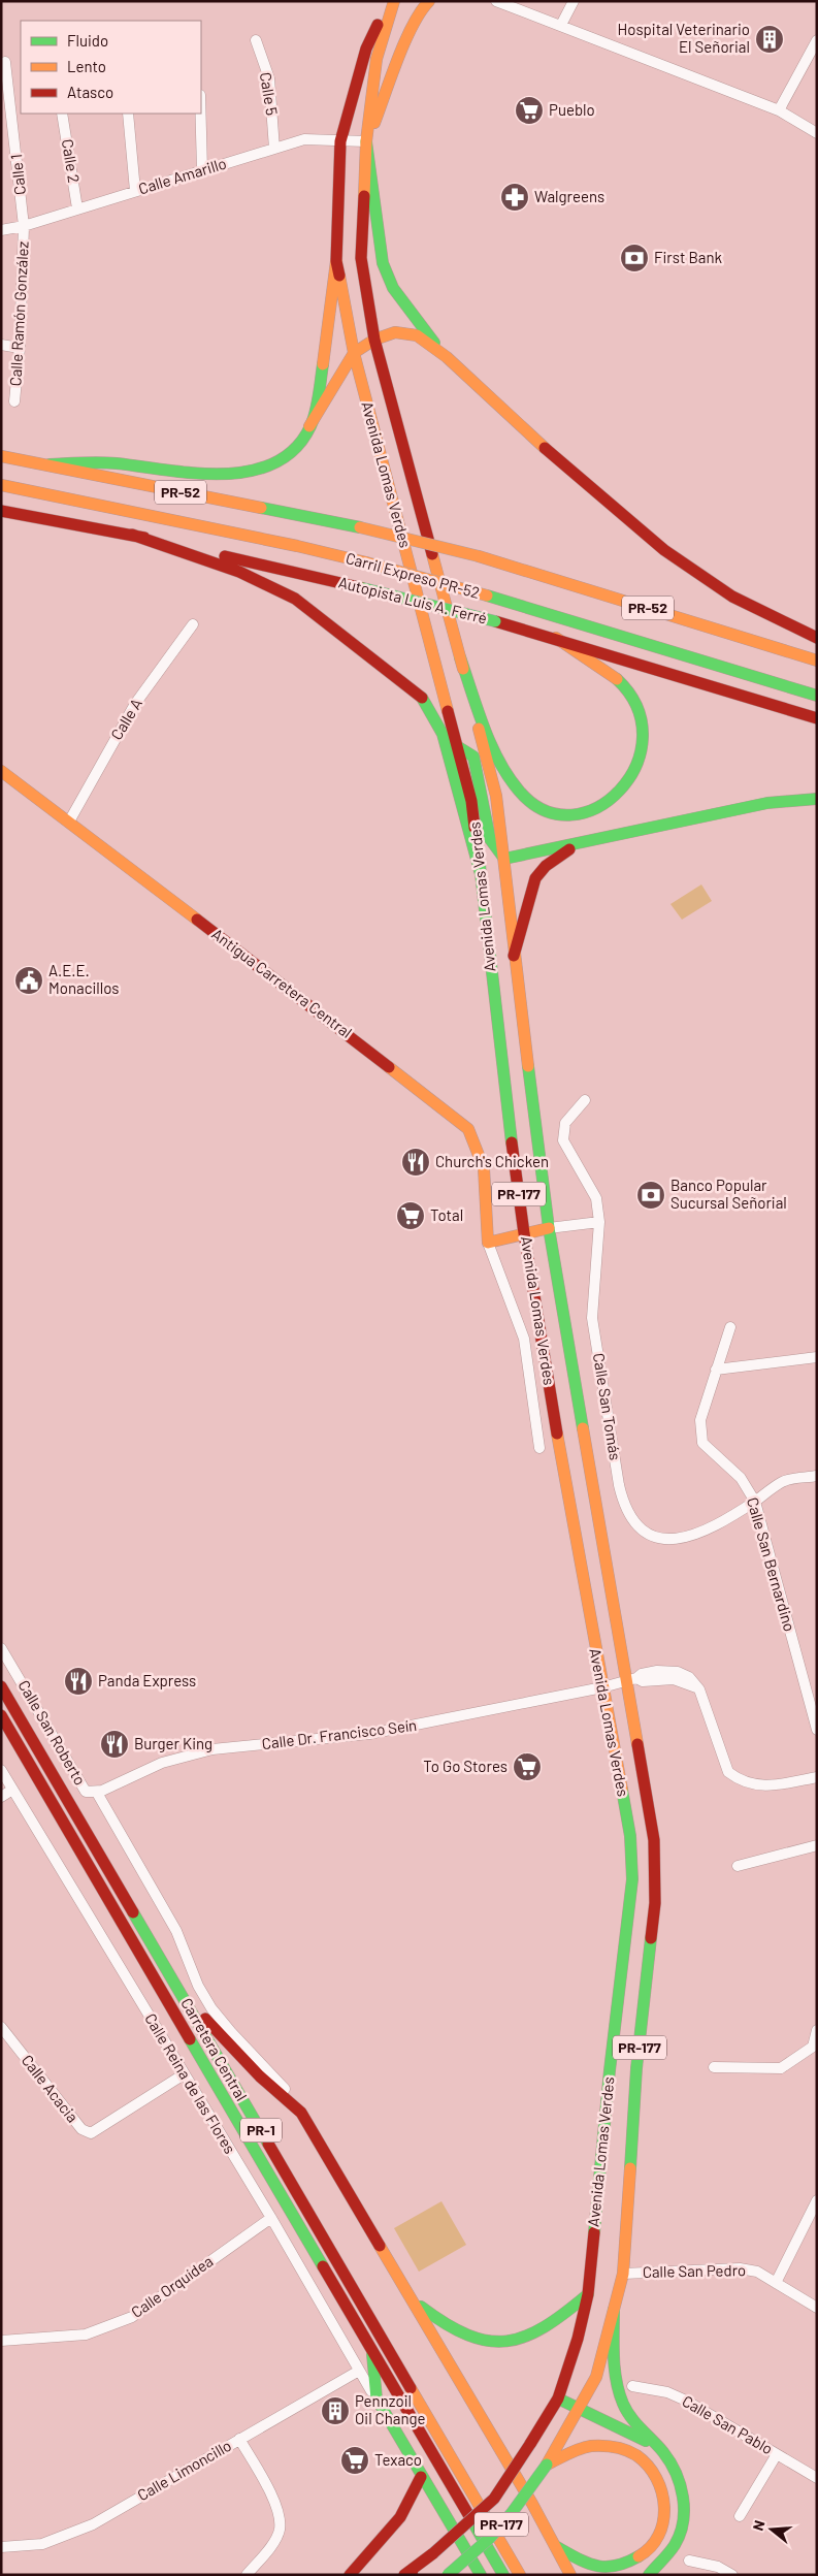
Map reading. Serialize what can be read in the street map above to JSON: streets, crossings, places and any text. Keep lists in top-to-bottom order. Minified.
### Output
{"streets":{"main road":["Avenida Lomas Verdes","PR-52","Carril Expreso PR-52","Autopista Luis A. Ferré","Antigua Carretera Central","PR-177","Carretera Central","PR-1"],"street":["Calle 5","Calle 2","Calle 1","Calle Amarillo","Calle Ramón González","Calle A","Calle San Tomás","Calle San Bernardino","Calle San Roberto","Calle Dr. Francisco Seín","Calle Reina de las Flores","Calle Acacia","Calle San Pedro","Calle Orquídea","Calle San Pablo","Calle Limoncillo"]},"crossings":[["Calle 5","Calle Amarillo"],["Calle 2","Calle Amarillo"],["Calle 1","Calle Amarillo"],["Calle 1","Calle Ramón González"],["Calle Amarillo","Calle Ramón González"],["Calle Amarillo","Avenida Lomas Verdes"],["Avenida Lomas Verdes","Calle Dr. Francisco Seín"],["Avenida Lomas Verdes","Calle San Pedro"],["Calle A","Antigua Carretera Central"],["Calle San Tomás","Calle San Bernardino"],["Calle San Roberto","Calle Dr. Francisco Seín"],["Calle Reina de las Flores","Calle Acacia"],["Calle Reina de las Flores","Calle Orquídea"],["Calle Reina de las Flores","Calle Limoncillo"]],"places":{"building":["Hospital Veterinario El Señorial","Pennzoil Oil Change"],"supermarket":["Pueblo","Total","To Go Stores","Texaco"],"pharmacy":["Walgreens"],"bank":["First Bank","Banco Popular Sucursal Señorial"],"public building":["A.E.E. Monacillos"],"restaurant":["Church's Chicken","Panda Express","Burger King"]},"legend":["Fluido","Lento","Atasco"],"north":"left"}
